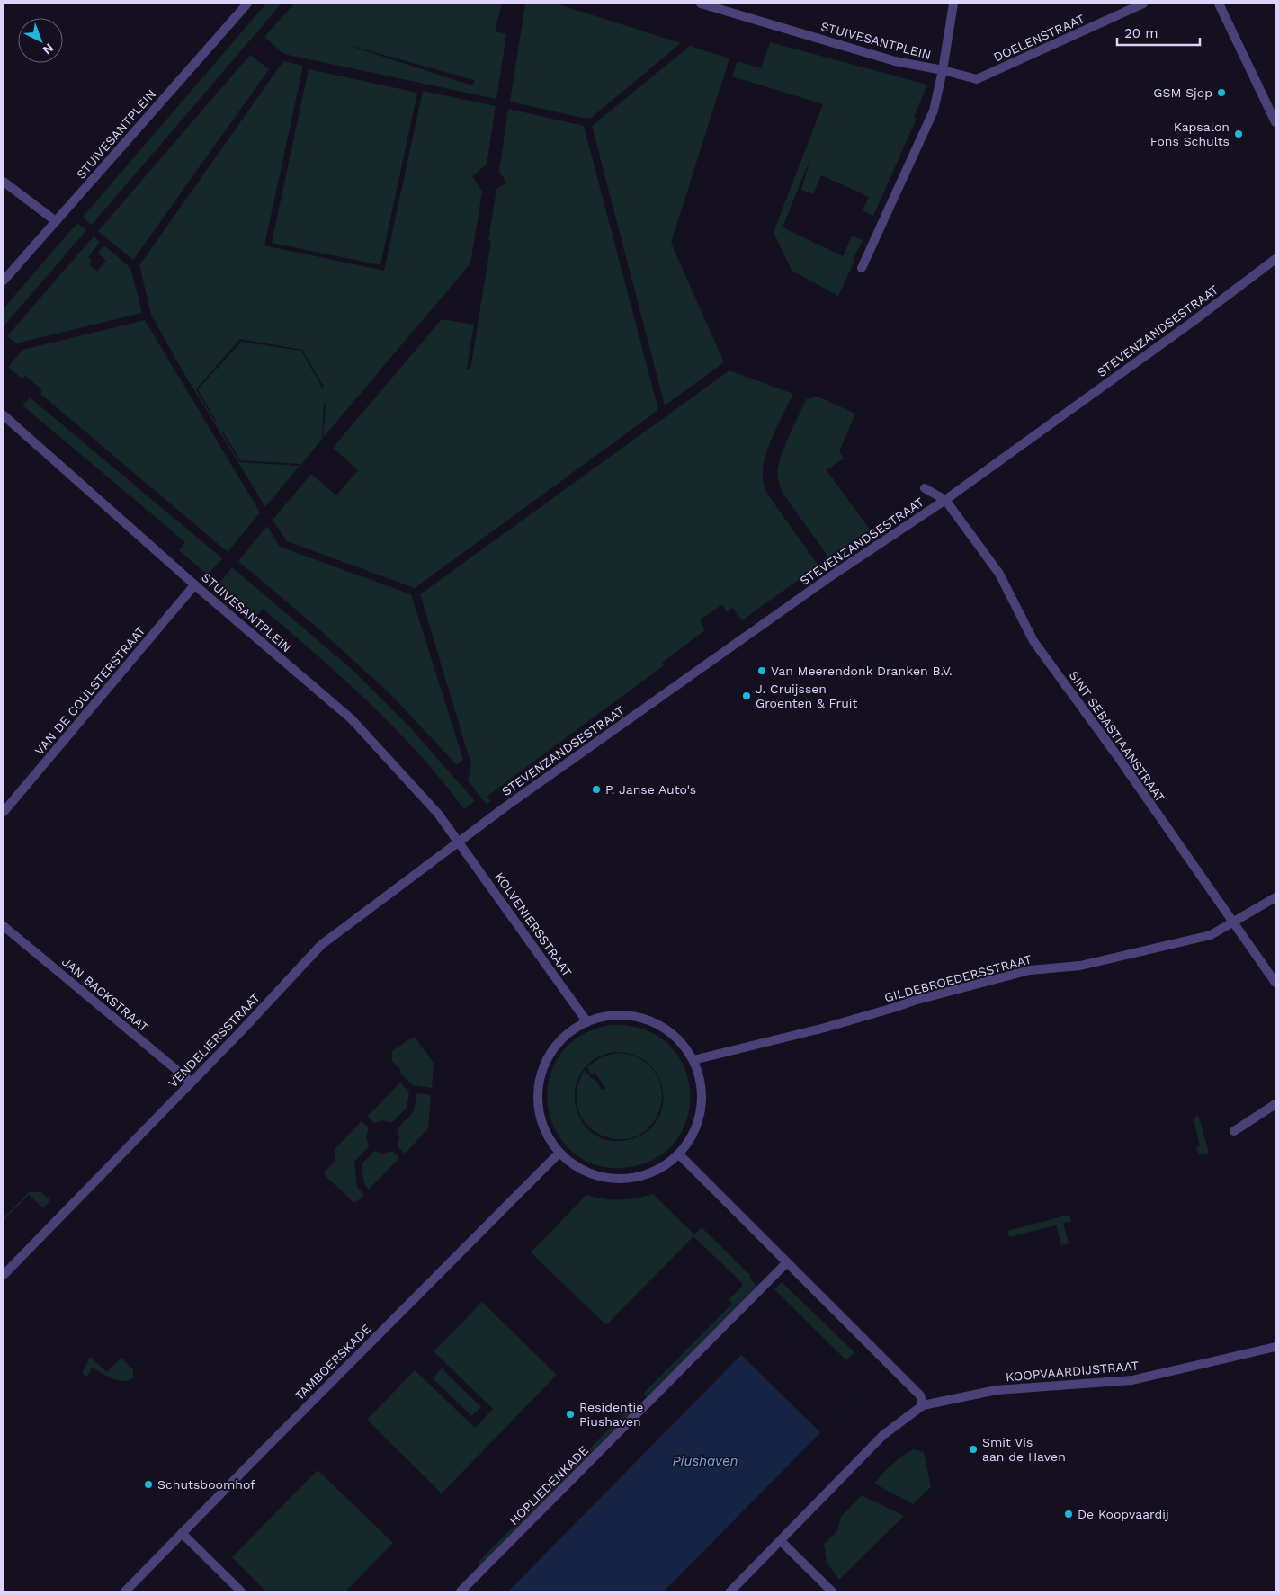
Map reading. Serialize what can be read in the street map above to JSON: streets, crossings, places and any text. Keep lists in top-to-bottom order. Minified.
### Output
{"streets":{"street":["DOELENSTRAAT","STUIVESANTPLEIN","STEVENZANDSESTRAAT","VAN DE COULSTERSTRAAT","SINT SEBASTIAANSTRAAT","KOLVENIERSSTRAAT","GILDEBROEDERSSTRAAT","JAN BACKSTRAAT","VENDELIERSSTRAAT","TAMBOERSKADE","KOOPVAARDIJSTRAAT","HOPLIEDENKADE"]},"crossings":[["DOELENSTRAAT","STUIVESANTPLEIN"],["STUIVESANTPLEIN","STEVENZANDSESTRAAT"],["STUIVESANTPLEIN","VAN DE COULSTERSTRAAT"],["STUIVESANTPLEIN","KOLVENIERSSTRAAT"],["STUIVESANTPLEIN","VENDELIERSSTRAAT"],["STEVENZANDSESTRAAT","SINT SEBASTIAANSTRAAT"],["STEVENZANDSESTRAAT","KOLVENIERSSTRAAT"],["STEVENZANDSESTRAAT","VENDELIERSSTRAAT"],["SINT SEBASTIAANSTRAAT","GILDEBROEDERSSTRAAT"],["KOLVENIERSSTRAAT","VENDELIERSSTRAAT"],["JAN BACKSTRAAT","VENDELIERSSTRAAT"]],"water":["Piushaven"],"places":["GSM Sjop","Kapsalon Fons Schults","Van Meerendonk Dranken B.V.","J. Cruijssen Groenten & Fruit","P. Janse Auto's","Residentie Piushaven","Smit Vis aan de Haven","Schutsboomhof","De Koopvaardij"],"scale_bar":"20 m","north":"bottom right"}
